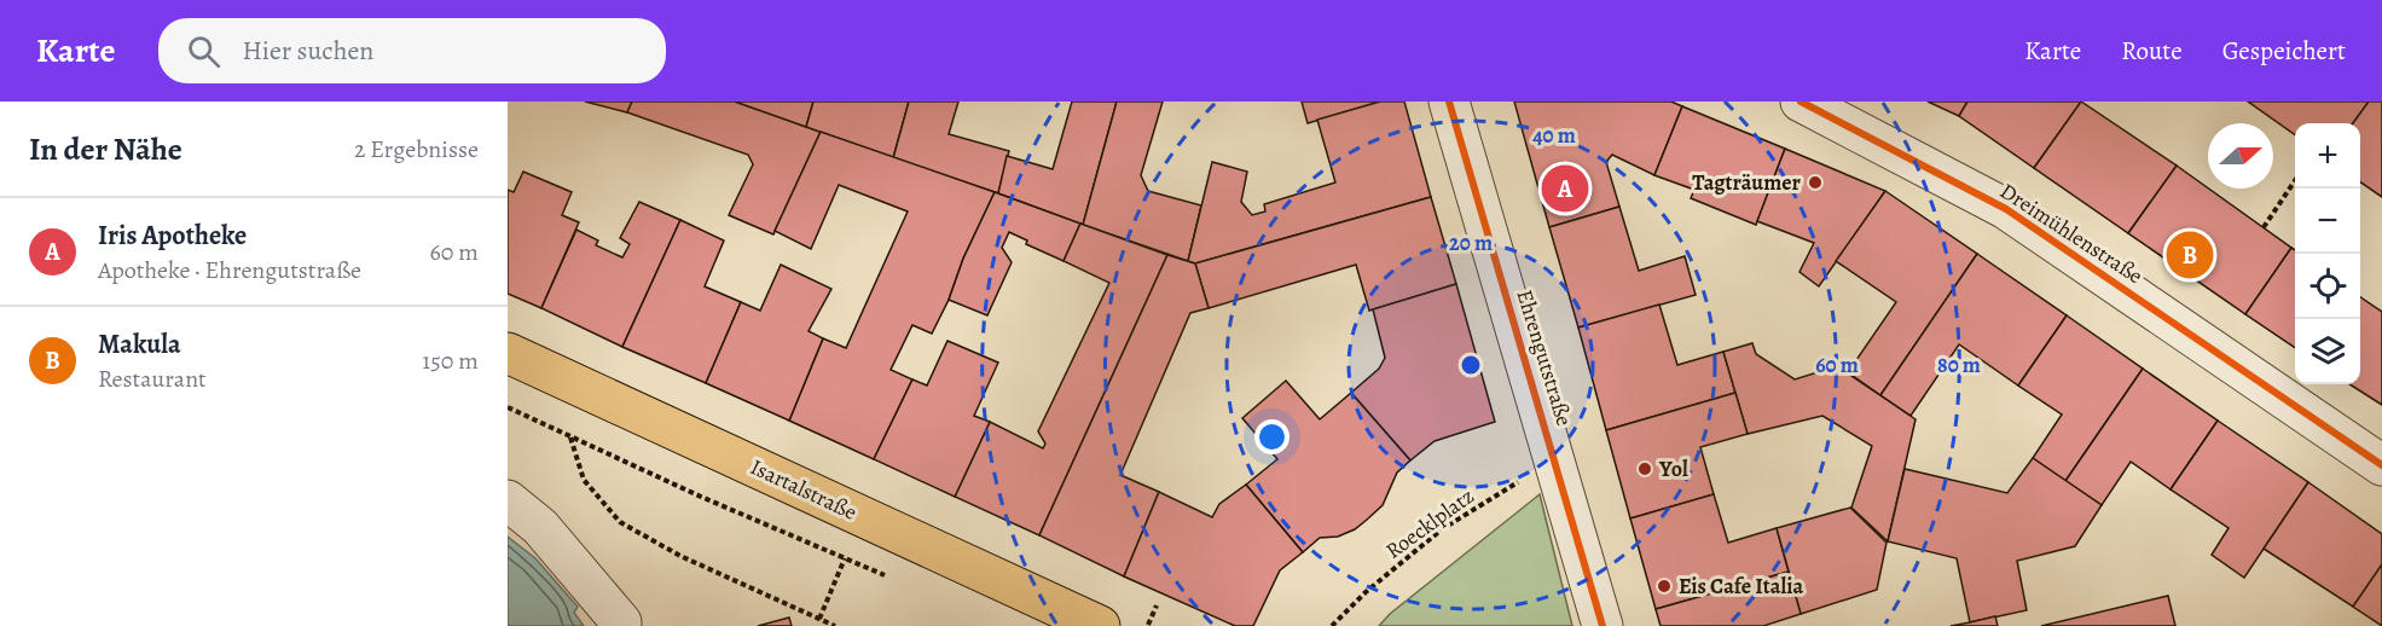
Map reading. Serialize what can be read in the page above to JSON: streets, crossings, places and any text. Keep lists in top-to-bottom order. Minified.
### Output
{"streets":{"main road":["Isartalstraße"],"street":["Dreimühlenstraße","Ehrengutstraße"],"path":["Roecklplatz"]},"crossings":[["Ehrengutstraße","Roecklplatz"]],"places":["Tagträumer","Yol","Eis Cafe Italia"],"north":"right","page":{"header":"Karte","search":"Hier suchen","nav":["Karte","Route","Gespeichert"],"heading":["In der Nähe","2 Ergebnisse"],"map_buttons":["+","−"],"pins":["A","B"],"list":[{"mark":"A","name":"Iris Apotheke","note":"Apotheke · Ehrengutstraße","value":"60 m"},{"mark":"B","name":"Makula","note":"Restaurant","value":"150 m"}]},"rings":["40 m","20 m","60 m","80 m"]}
